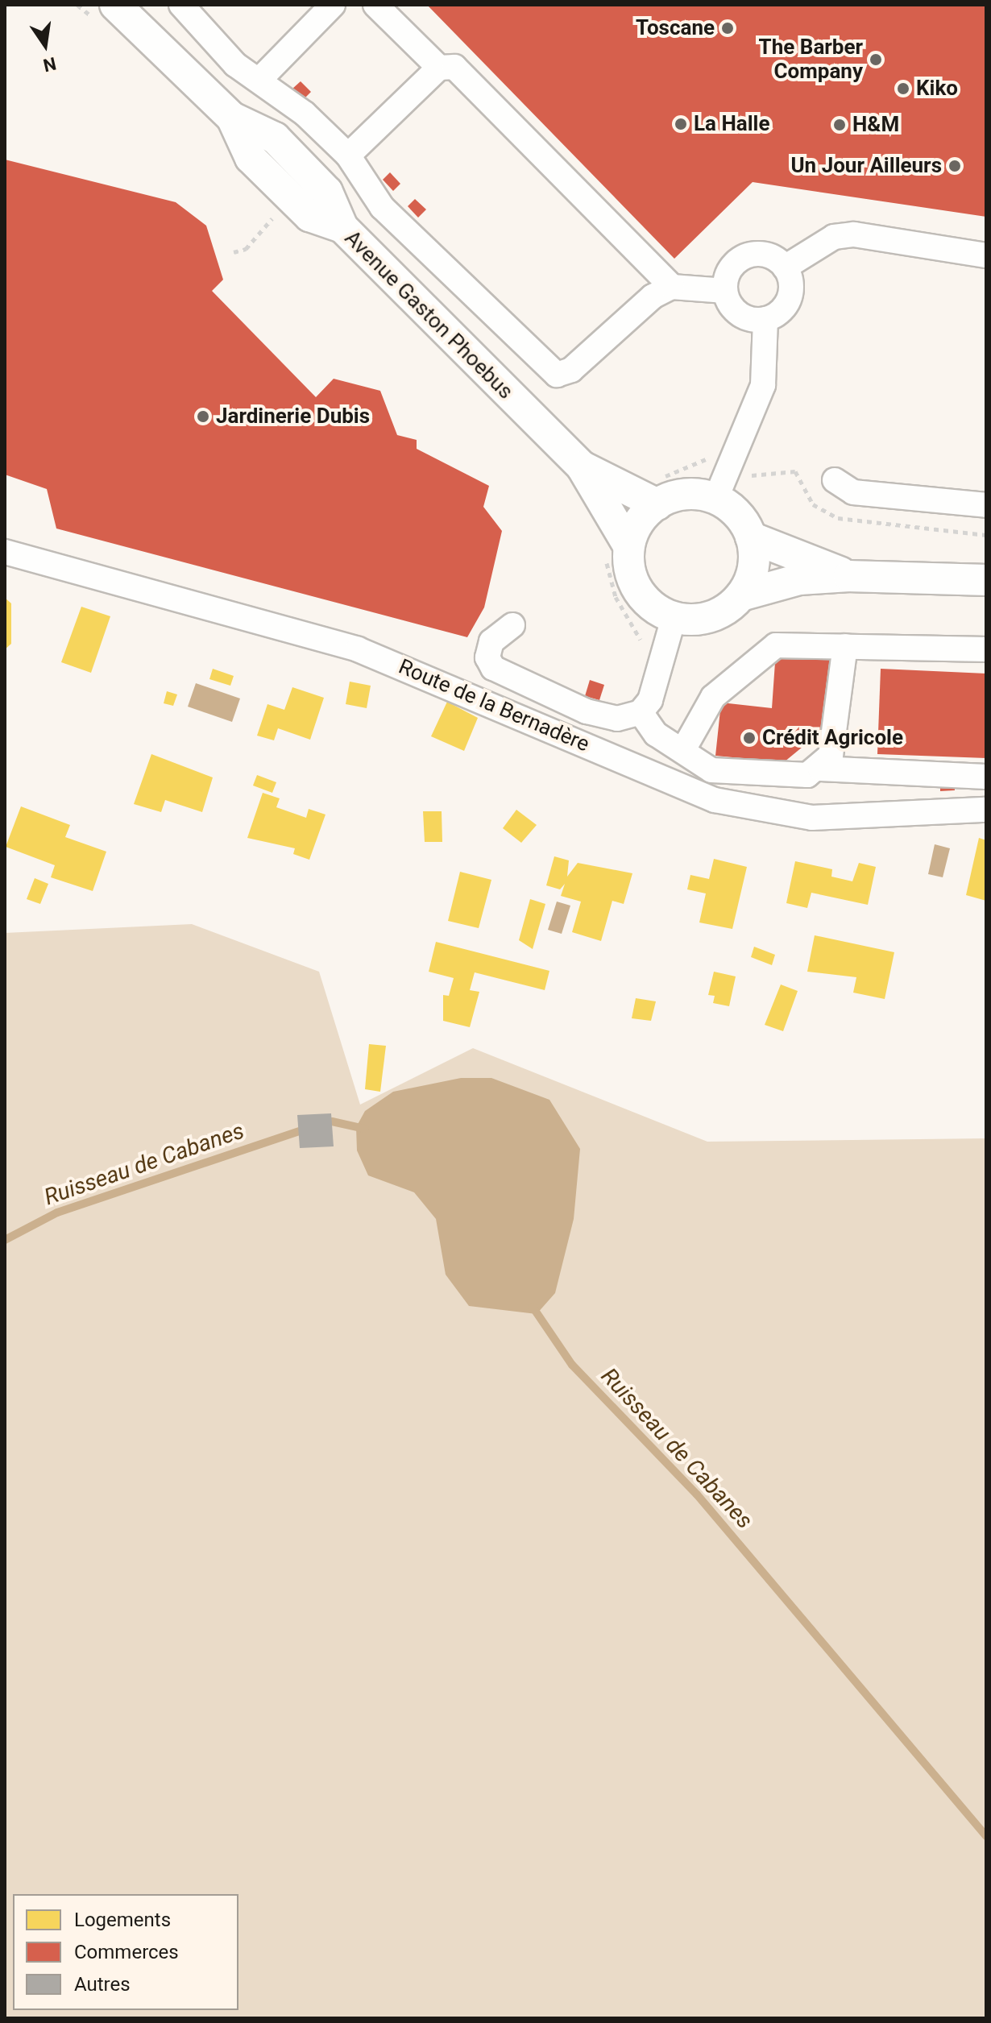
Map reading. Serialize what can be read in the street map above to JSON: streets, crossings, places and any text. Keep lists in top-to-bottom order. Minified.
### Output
{"streets":{"main road":["Avenue Gaston Phoebus"],"street":["Route de la Bernadère"]},"water":["Ruisseau de Cabanes"],"places":["Toscane","The Barber Company","Kiko","La Halle","H&M","Un Jour Ailleurs","Jardinerie Dubis","Crédit Agricole"],"legend":["Logements","Commerces","Autres"],"north":"bottom"}
